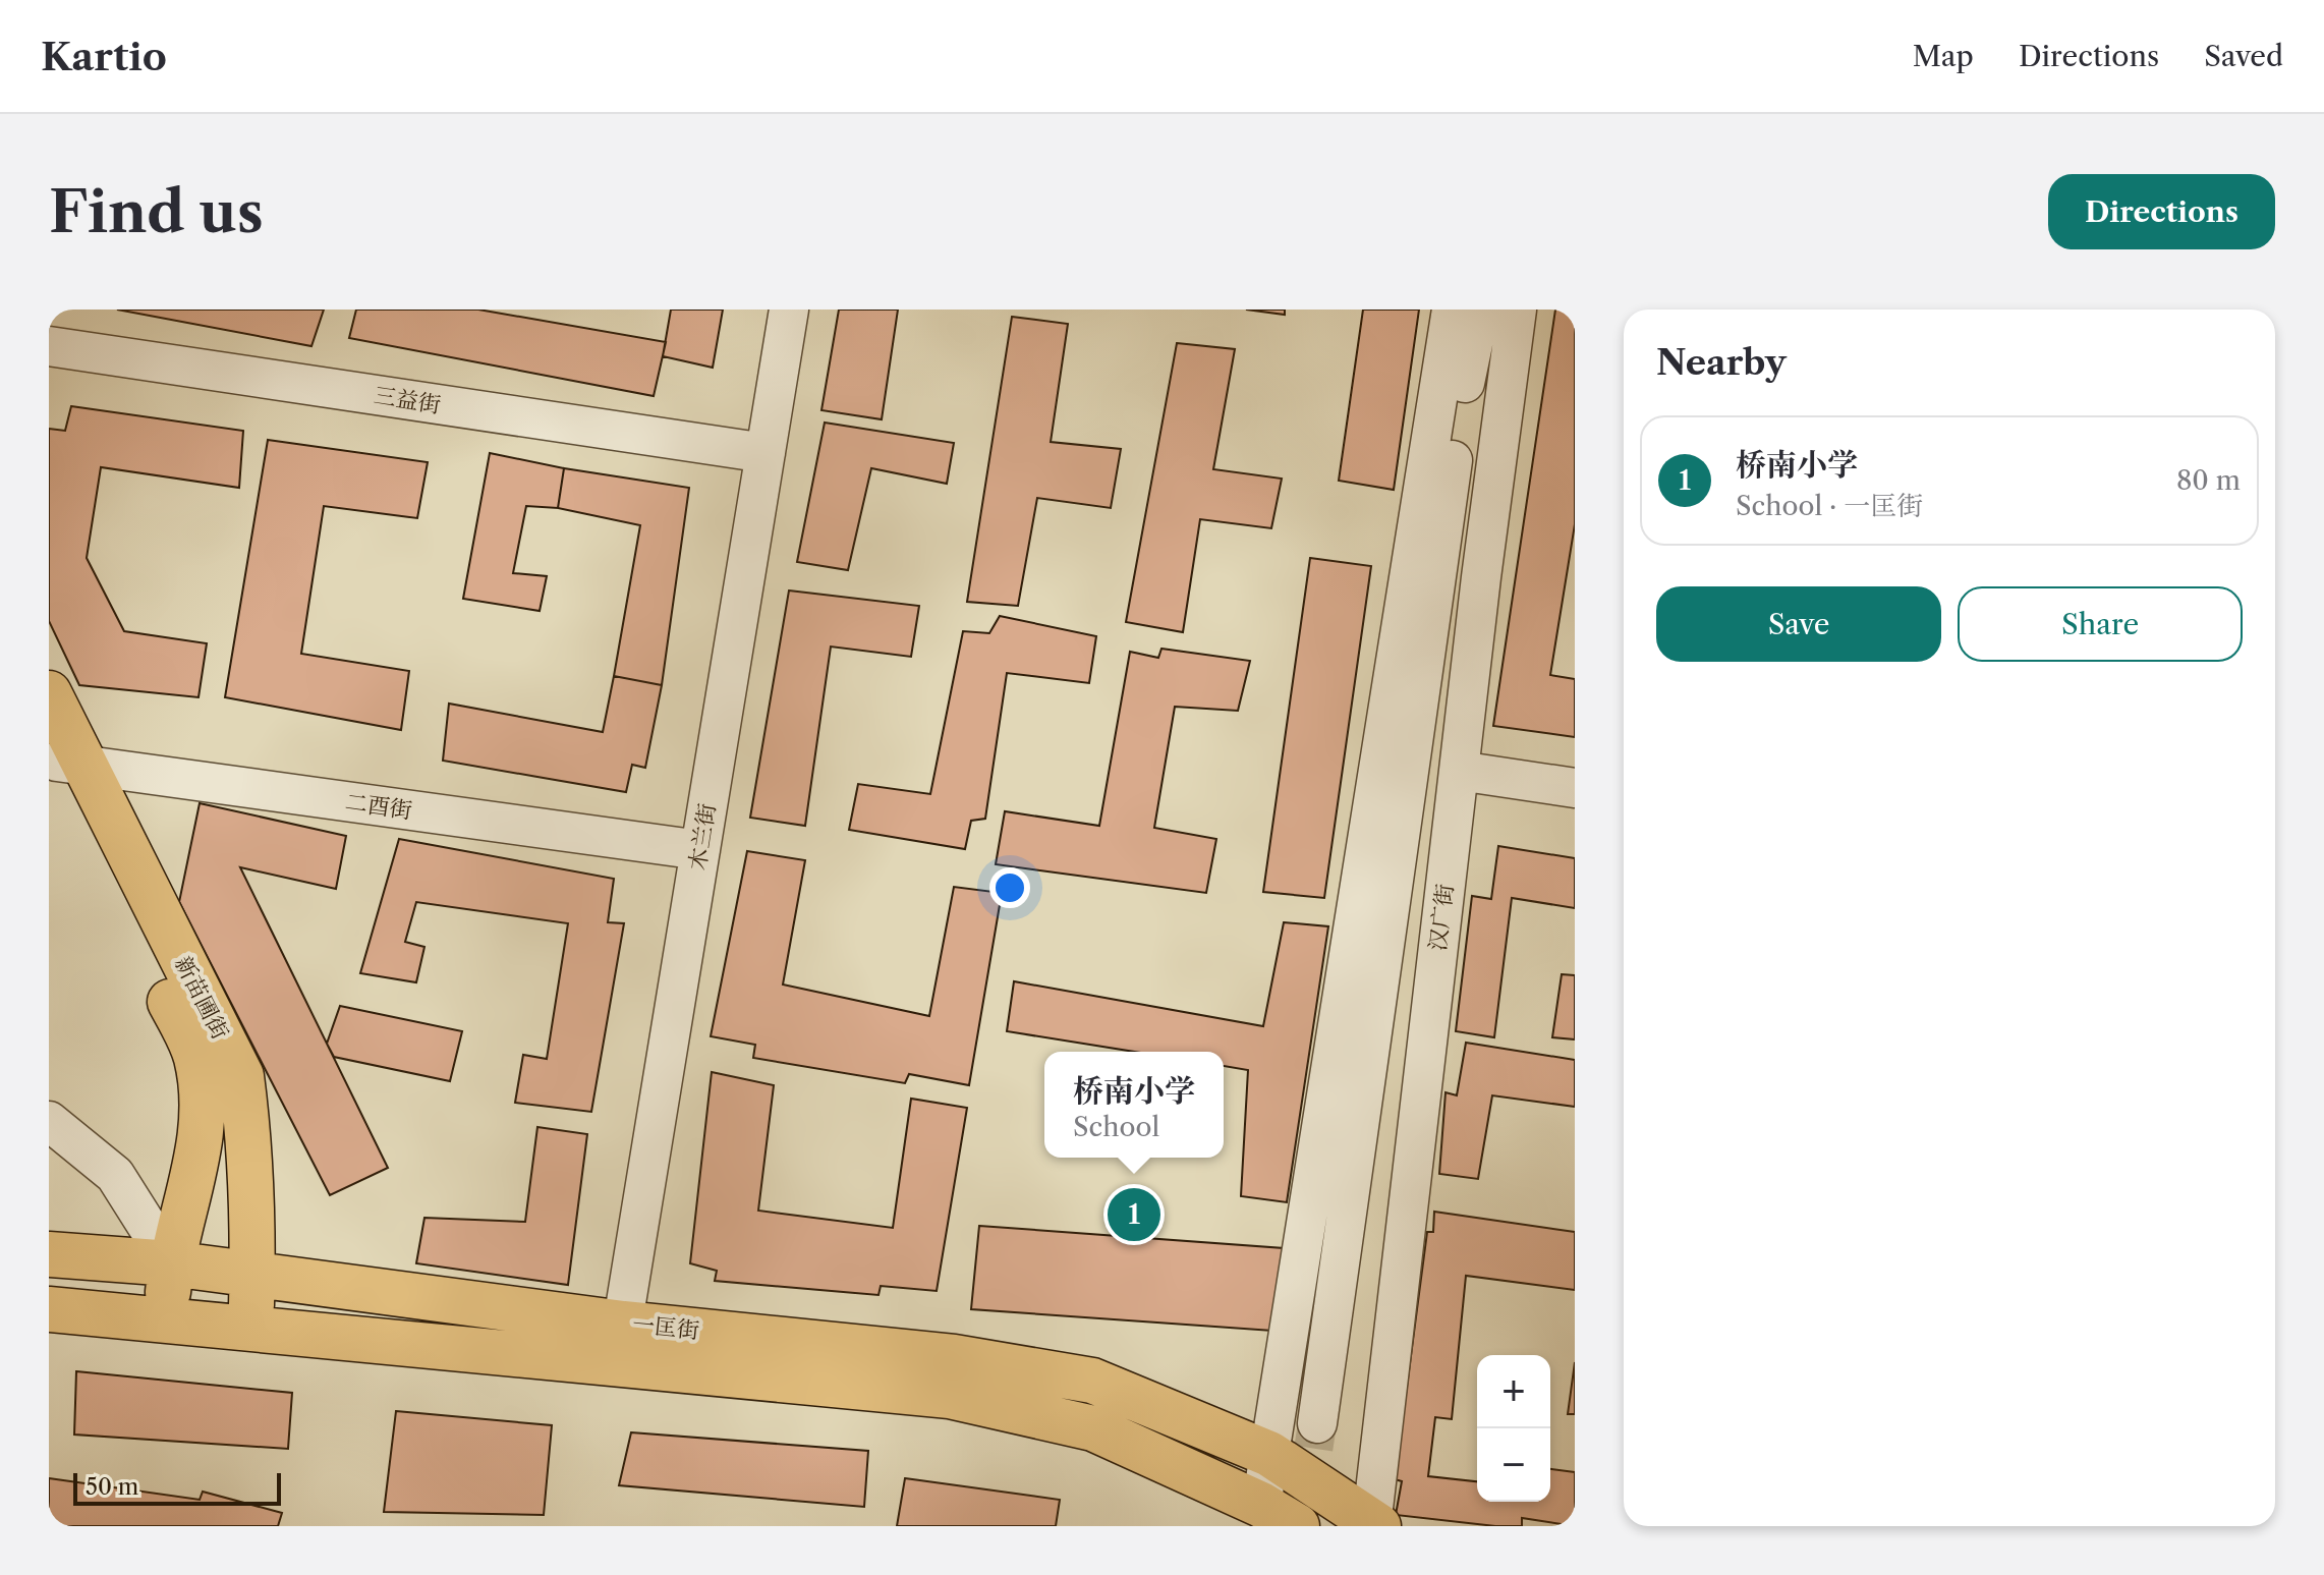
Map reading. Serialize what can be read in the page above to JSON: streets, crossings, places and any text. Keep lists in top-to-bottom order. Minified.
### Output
{"streets":{"main road":["新苗圃街","一匡街"],"street":["三益街","二酉街","木兰街","汉广街"]},"crossings":[["三益街","木兰街"],["二酉街","木兰街"],["二酉街","新苗圃街"],["木兰街","一匡街"],["汉广街","一匡街"],["新苗圃街","一匡街"]],"scale_bar":"50 m","page":{"header":"Kartio","nav":["Map","Directions","Saved"],"buttons":["Directions",["Save","Share"]],"title":"Find us","heading":"Nearby","list":[{"mark":"1","name":"桥南小学","note":"School · 一匡街","value":"80 m"}],"popup":["桥南小学","School"],"pins":"1","map_buttons":["+","−"],"scale":"50 m"}}
